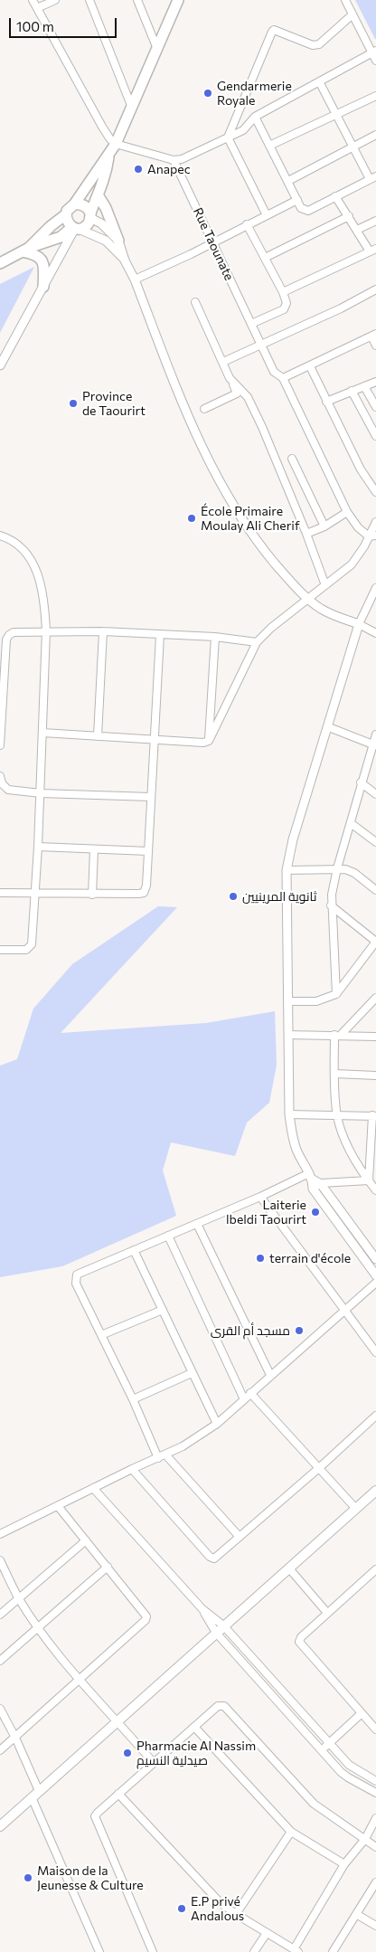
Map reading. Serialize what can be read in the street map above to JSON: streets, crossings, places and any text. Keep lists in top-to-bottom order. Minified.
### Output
{"streets":{"street":["Rue Taounate"]},"places":["Gendarmerie Royale","Anapec","Province de Taourirt","École Primaire Moulay Ali Cherif","ثانوية المرينيين","Laiterie lbeldi Taourirt","terrain d'école","مسجد أم القرى","Pharmacie Al Nassim صيدلية النسيم","Maison de la Jeunesse & Culture","E.P privé Andalous"],"scale_bar":"100 m"}
